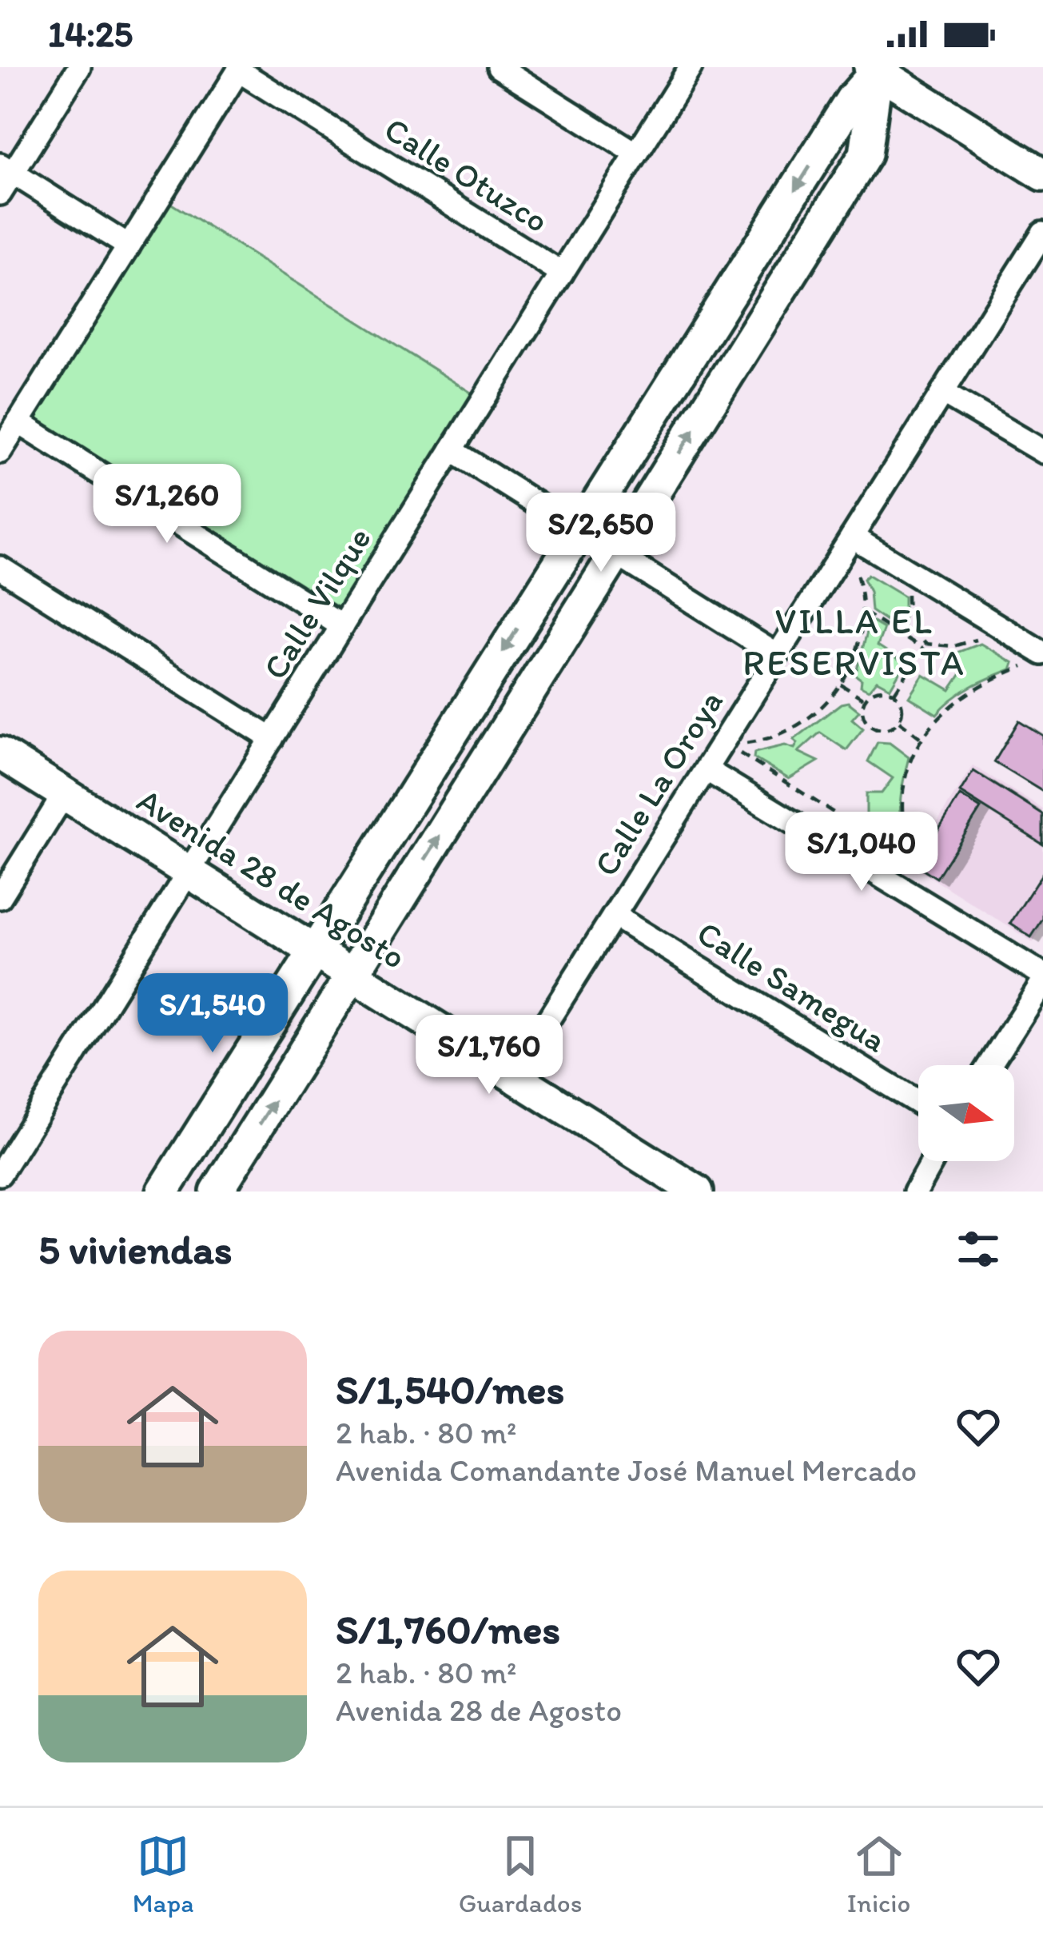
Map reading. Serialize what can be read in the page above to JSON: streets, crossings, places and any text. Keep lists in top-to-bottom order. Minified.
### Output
{"streets":{"street":["Calle Otuzco","Calle Vilque","Calle La Oroya","Avenida 28 de Agosto","Calle Samegua"]},"crossings":[["Calle Otuzco","Calle Vilque"],["Calle Vilque","Avenida 28 de Agosto"],["Calle La Oroya","Avenida 28 de Agosto"],["Calle La Oroya","Calle Samegua"]],"districts":["VILLA EL RESERVISTA"],"north":"right","page":{"status":"14:25","price":["S/1,260","S/2,650","S/1,040","S/1,540","S/1,760"],"heading":"5 viviendas","list":[{"name":"S/1,540/mes","note":"2 hab. · 80 m² · Avenida Comandante José Manuel Mercado"},{"name":"S/1,760/mes","note":"2 hab. · 80 m² · Avenida 28 de Agosto"}],"tabs":["Mapa","Guardados","Inicio"]}}
